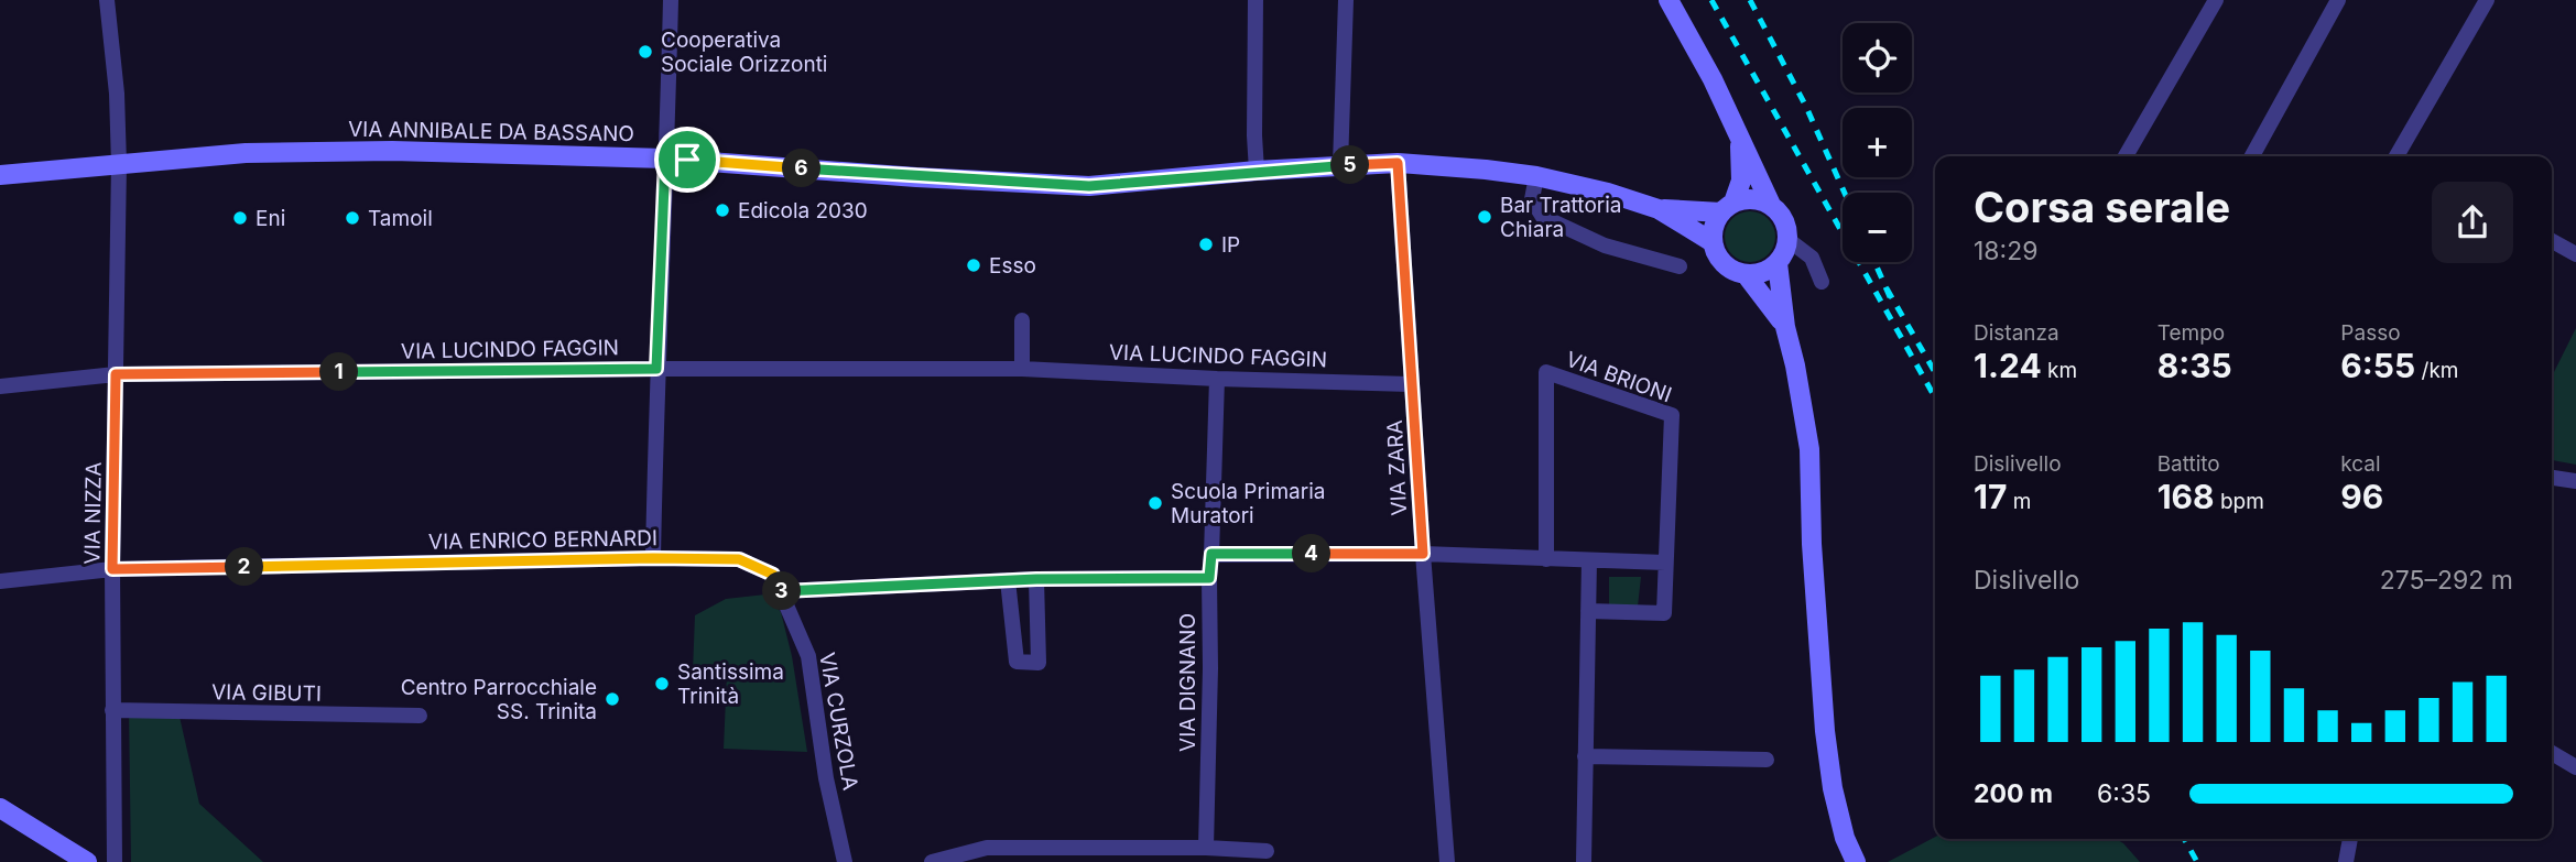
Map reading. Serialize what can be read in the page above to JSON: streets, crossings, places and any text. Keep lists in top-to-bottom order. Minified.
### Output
{"streets":{"street":["VIA ANNIBALE DA BASSANO","VIA LUCINDO FAGGIN","VIA BRIONI","VIA ZARA","VIA NIZZA","VIA ENRICO BERNARDI","VIA DIGNANO","VIA GIBUTI","VIA CURZOLA"]},"crossings":[["VIA ANNIBALE DA BASSANO","VIA ZARA"],["VIA ANNIBALE DA BASSANO","VIA NIZZA"],["VIA LUCINDO FAGGIN","VIA ZARA"],["VIA LUCINDO FAGGIN","VIA NIZZA"],["VIA LUCINDO FAGGIN","VIA DIGNANO"],["VIA NIZZA","VIA ENRICO BERNARDI"],["VIA NIZZA","VIA GIBUTI"],["VIA ENRICO BERNARDI","VIA CURZOLA"]],"places":["Cooperativa Sociale Orizzonti","Edicola 2030","Bar Trattoria Chiara","Eni","Tamoil","IP","Esso","Scuola Primaria Muratori","Santissima Trinità","Centro Parrocchiale SS. Trinita"],"page":{"map_buttons":["+","−"],"pins":["5","6","1","4","2","3"],"heading":["Corsa serale","18:29"],"stats":[["Distanza","1.24 km"],["Tempo","8:35"],["Passo","6:55 /km"],["Dislivello","17 m"],["Battito","168 bpm"],["kcal","96"]],"chart":["Dislivello","275–292 m"],"list":[{"name":"200 m","note":"6:35"}]}}
